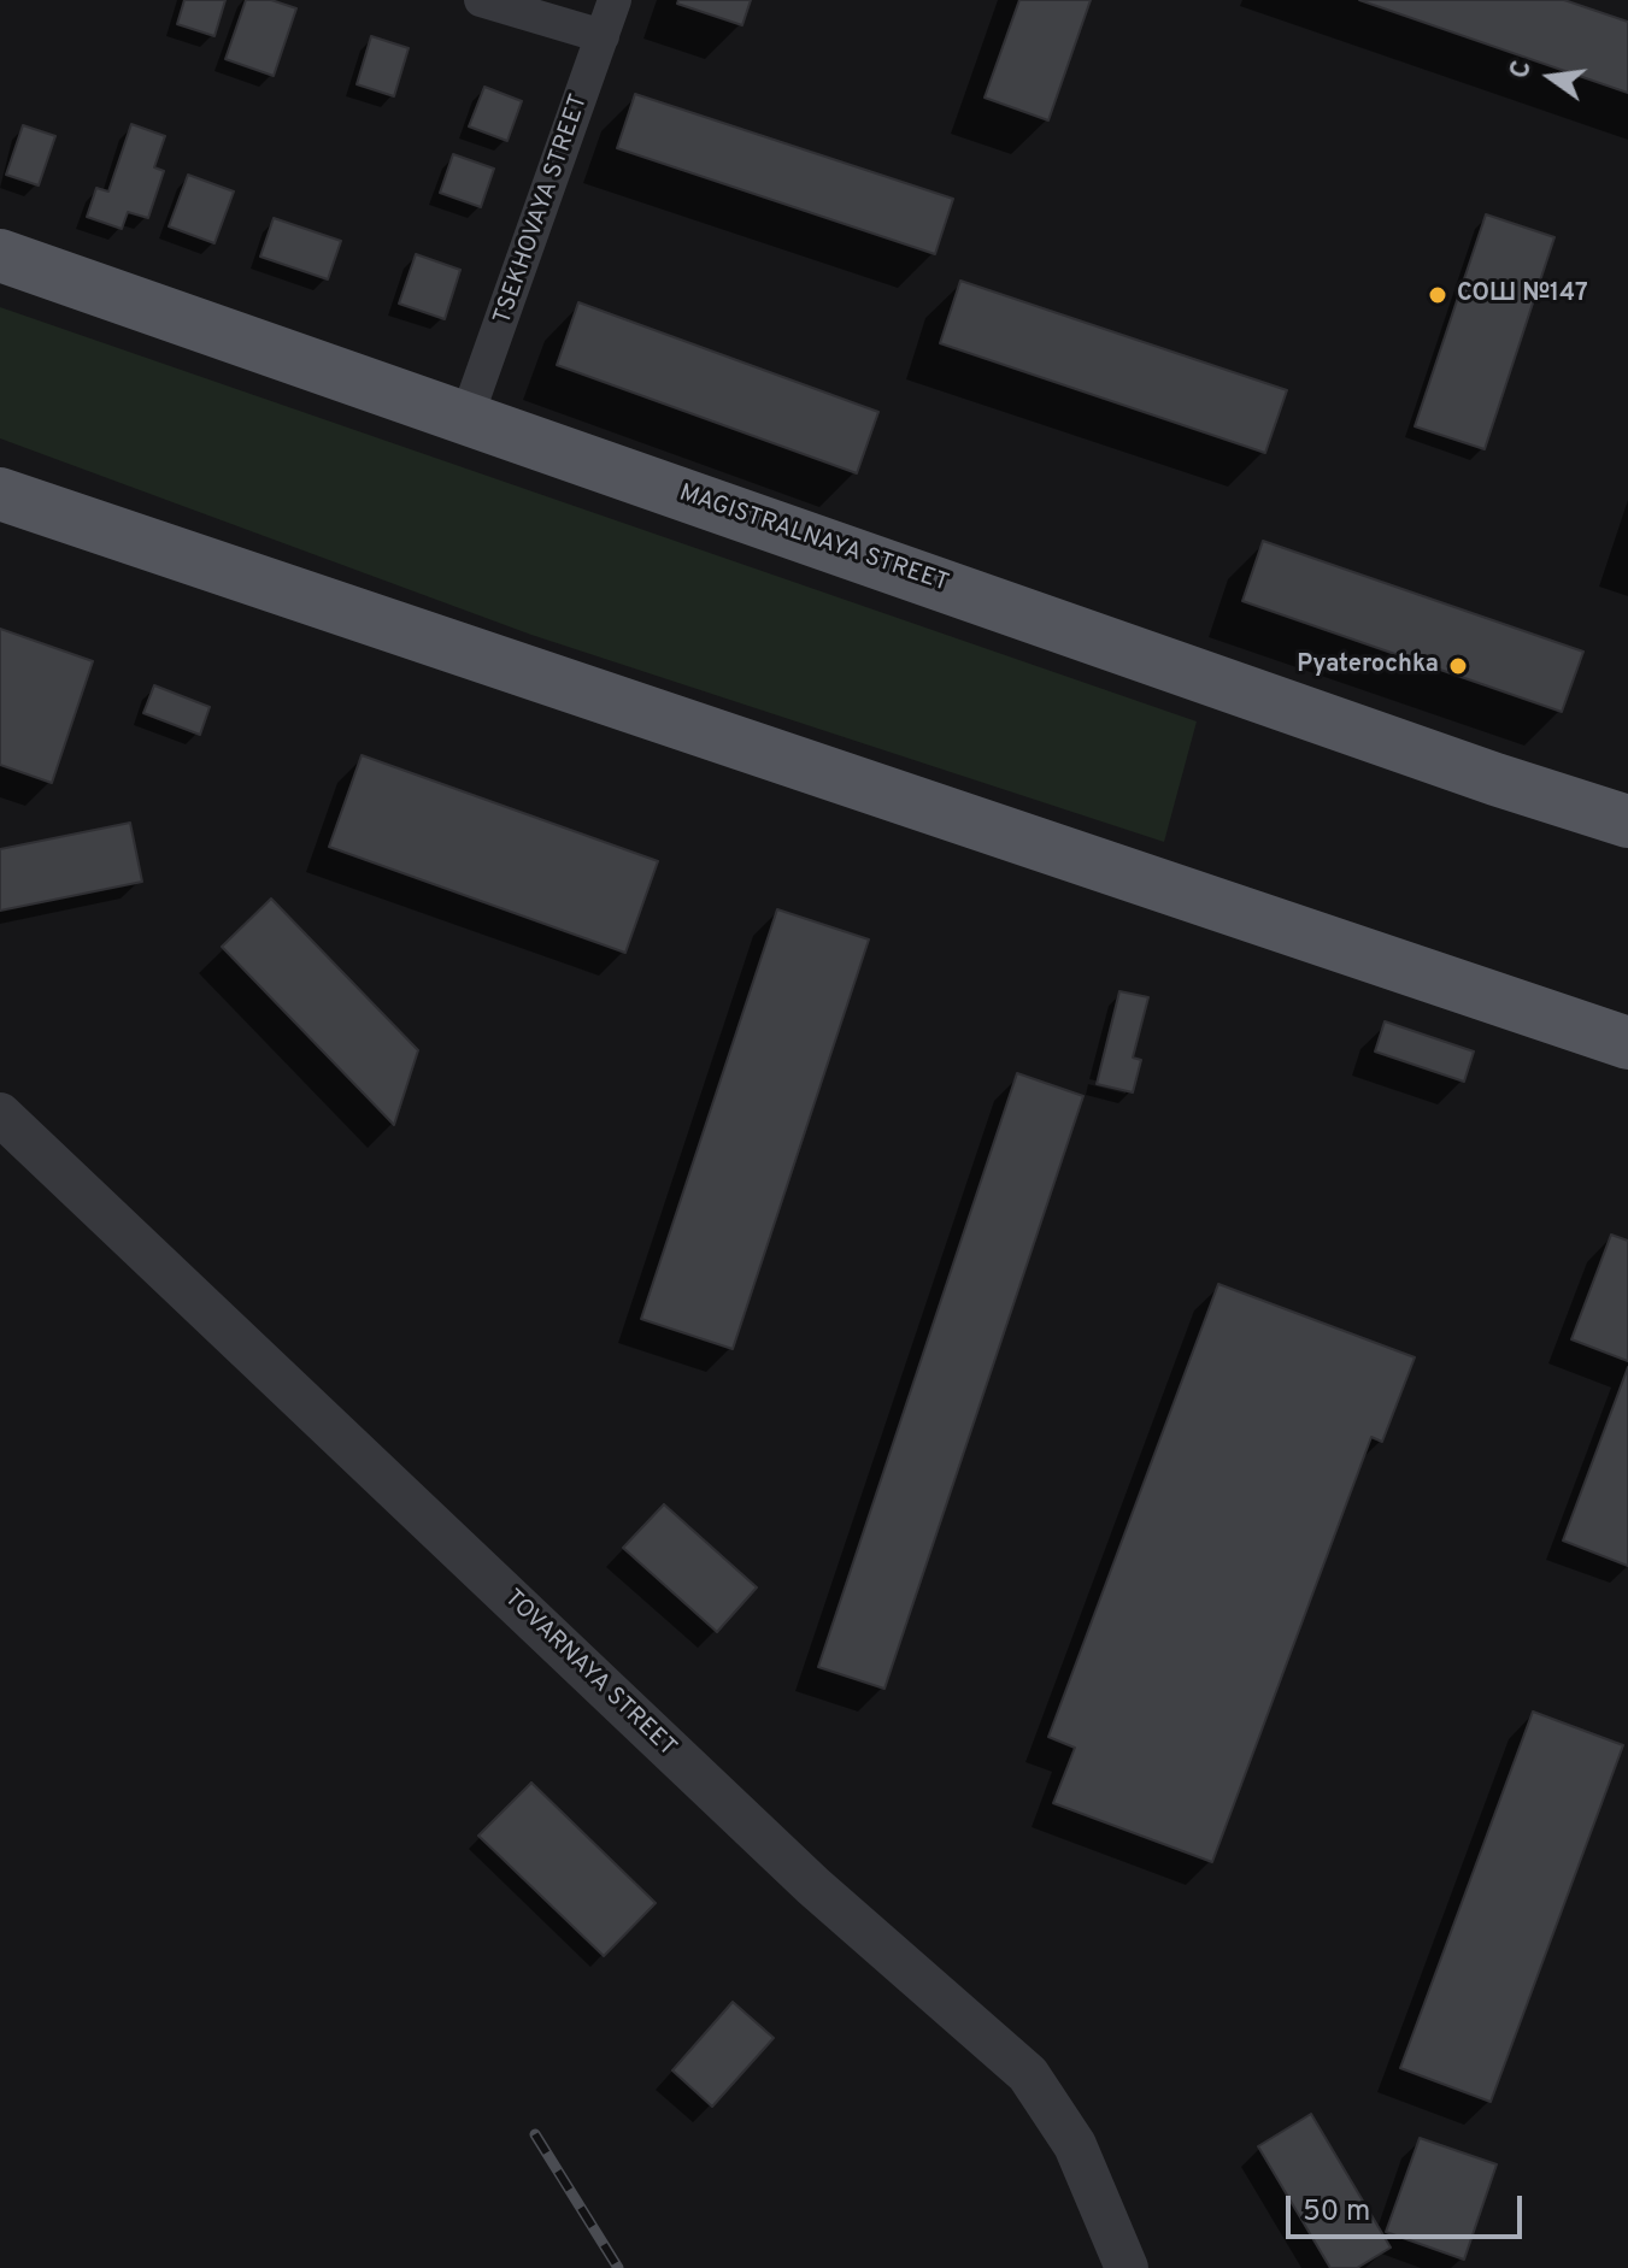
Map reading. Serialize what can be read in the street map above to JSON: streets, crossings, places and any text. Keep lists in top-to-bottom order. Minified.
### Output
{"streets":{"main road":["MAGISTRALNAYA STREET"],"street":["TSEKHOVAYA STREET","TOVARNAYA STREET"]},"crossings":[["TSEKHOVAYA STREET","MAGISTRALNAYA STREET"]],"places":["СОШ №147","Pyaterochka"],"scale_bar":"50 m","north":"left"}
